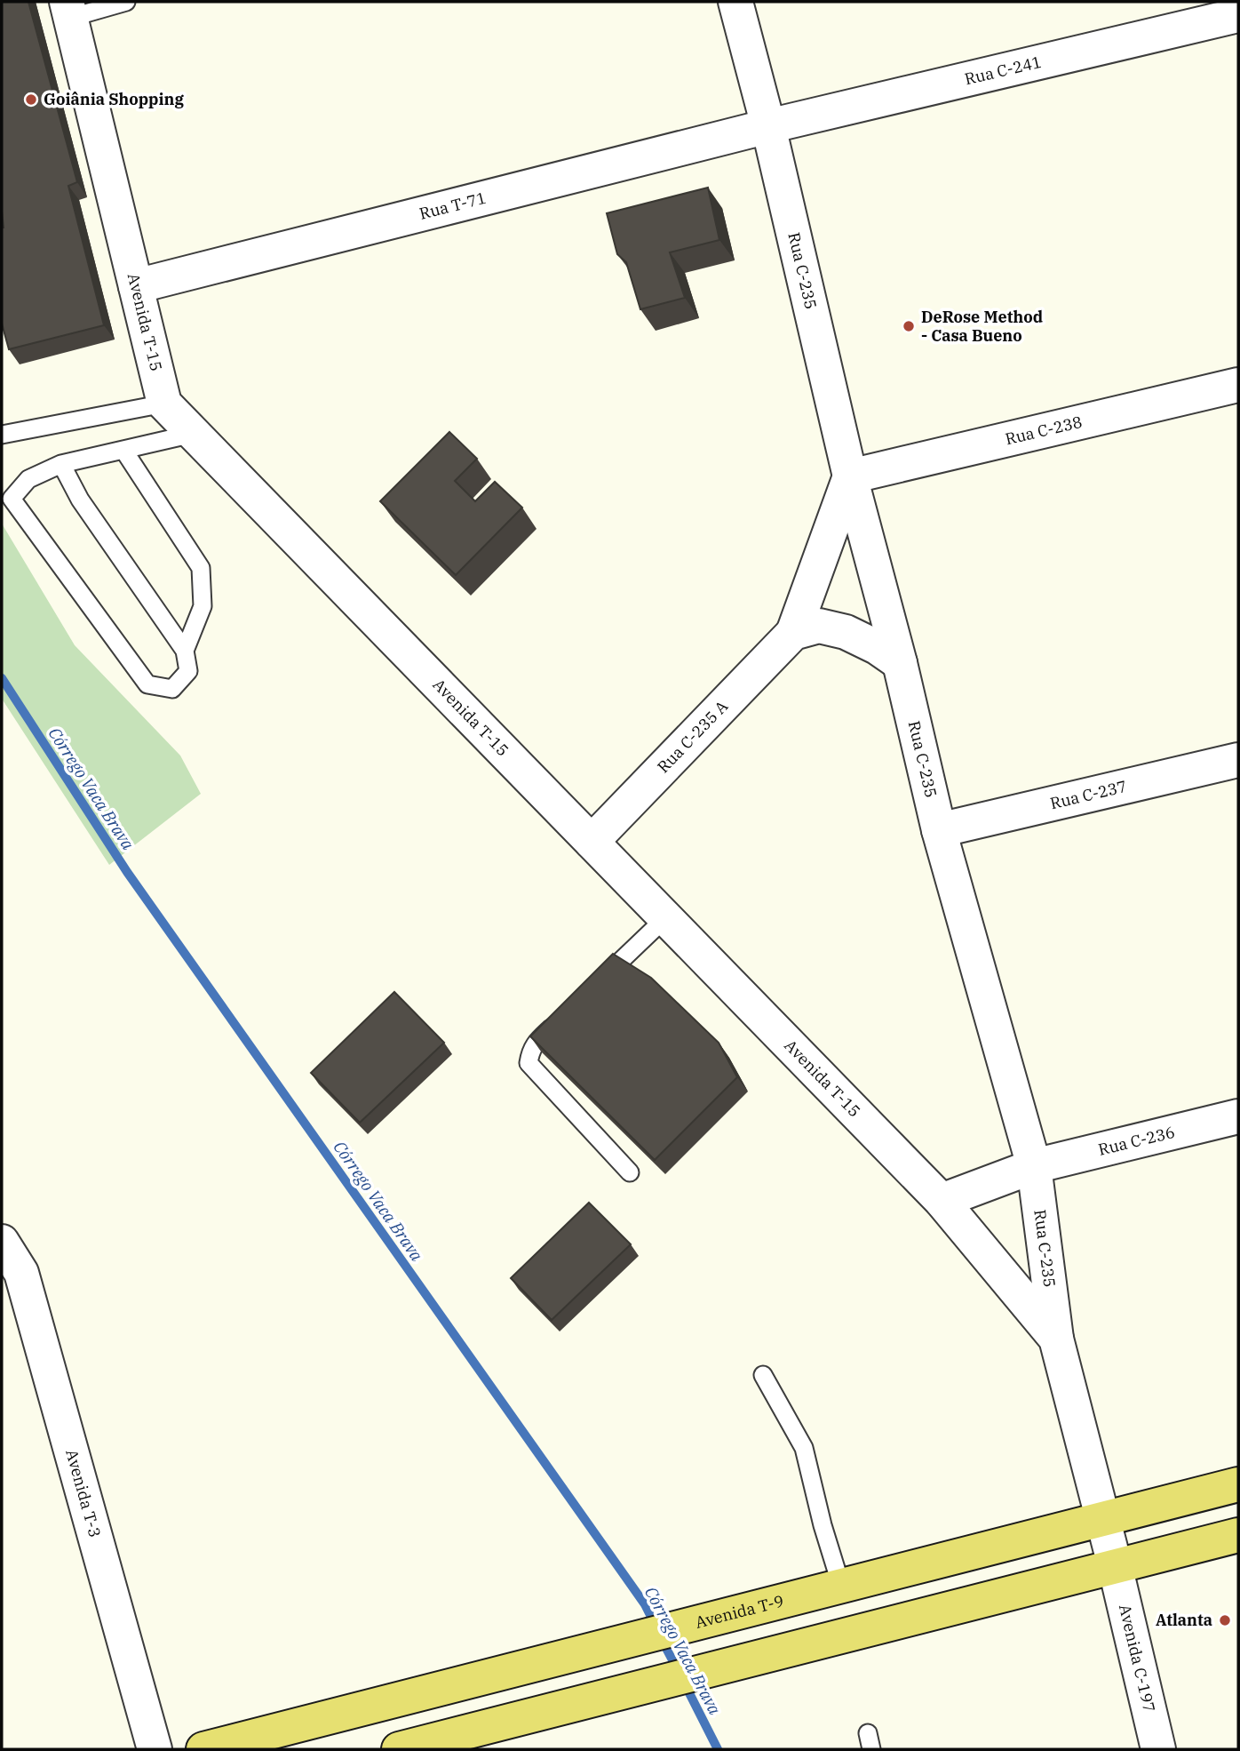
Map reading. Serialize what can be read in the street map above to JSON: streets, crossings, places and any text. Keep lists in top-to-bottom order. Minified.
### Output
{"streets":{"main road":["Avenida T-9"],"street":["Rua C-241","Rua T-71","Rua C-235","Avenida T-15","Rua C-238","Rua C-235 A","Rua C-237","Rua C-236","Avenida T-3","Avenida C-197"]},"crossings":[["Rua C-241","Rua T-71"],["Rua C-241","Rua C-235"],["Rua T-71","Rua C-235"],["Rua T-71","Avenida T-15"],["Rua C-235","Avenida T-15"],["Rua C-235","Rua C-238"],["Rua C-235","Rua C-235 A"],["Rua C-235","Rua C-237"],["Rua C-235","Rua C-236"],["Rua C-235","Avenida T-9"],["Rua C-235","Avenida C-197"],["Avenida T-15","Rua C-235 A"],["Avenida T-15","Rua C-236"],["Rua C-238","Rua C-235 A"],["Avenida T-9","Avenida C-197"]],"water":["Córrego Vaca Brava"],"places":["Goiânia Shopping","DeRose Method - Casa Bueno","Atlanta"]}
